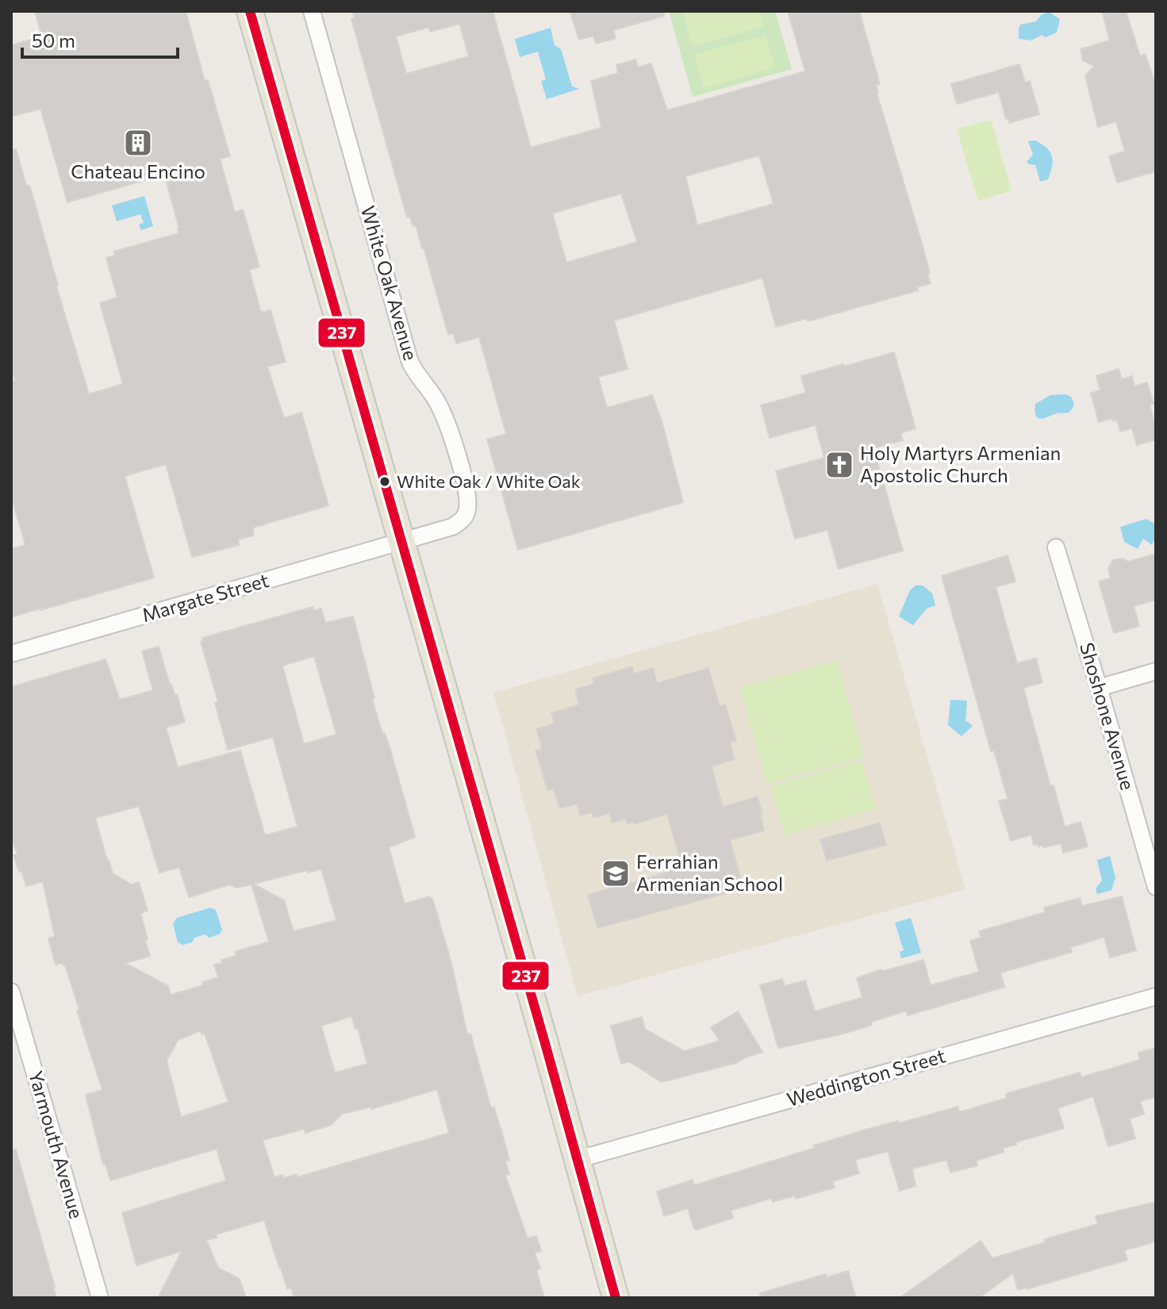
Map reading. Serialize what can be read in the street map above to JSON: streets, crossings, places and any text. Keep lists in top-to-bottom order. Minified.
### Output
{"streets":{"street":["White Oak Avenue","Margate Street","Shoshone Avenue","Weddington Street","Yarmouth Avenue"]},"crossings":[["White Oak Avenue","Margate Street"]],"places":{"building":["Chateau Encino"],"church":["Holy Martyrs Armenian Apostolic Church"],"other":["White Oak / White Oak"],"school or university":["Ferrahian Armenian School"]},"lines":["transit line 237"],"scale_bar":"50 m"}
